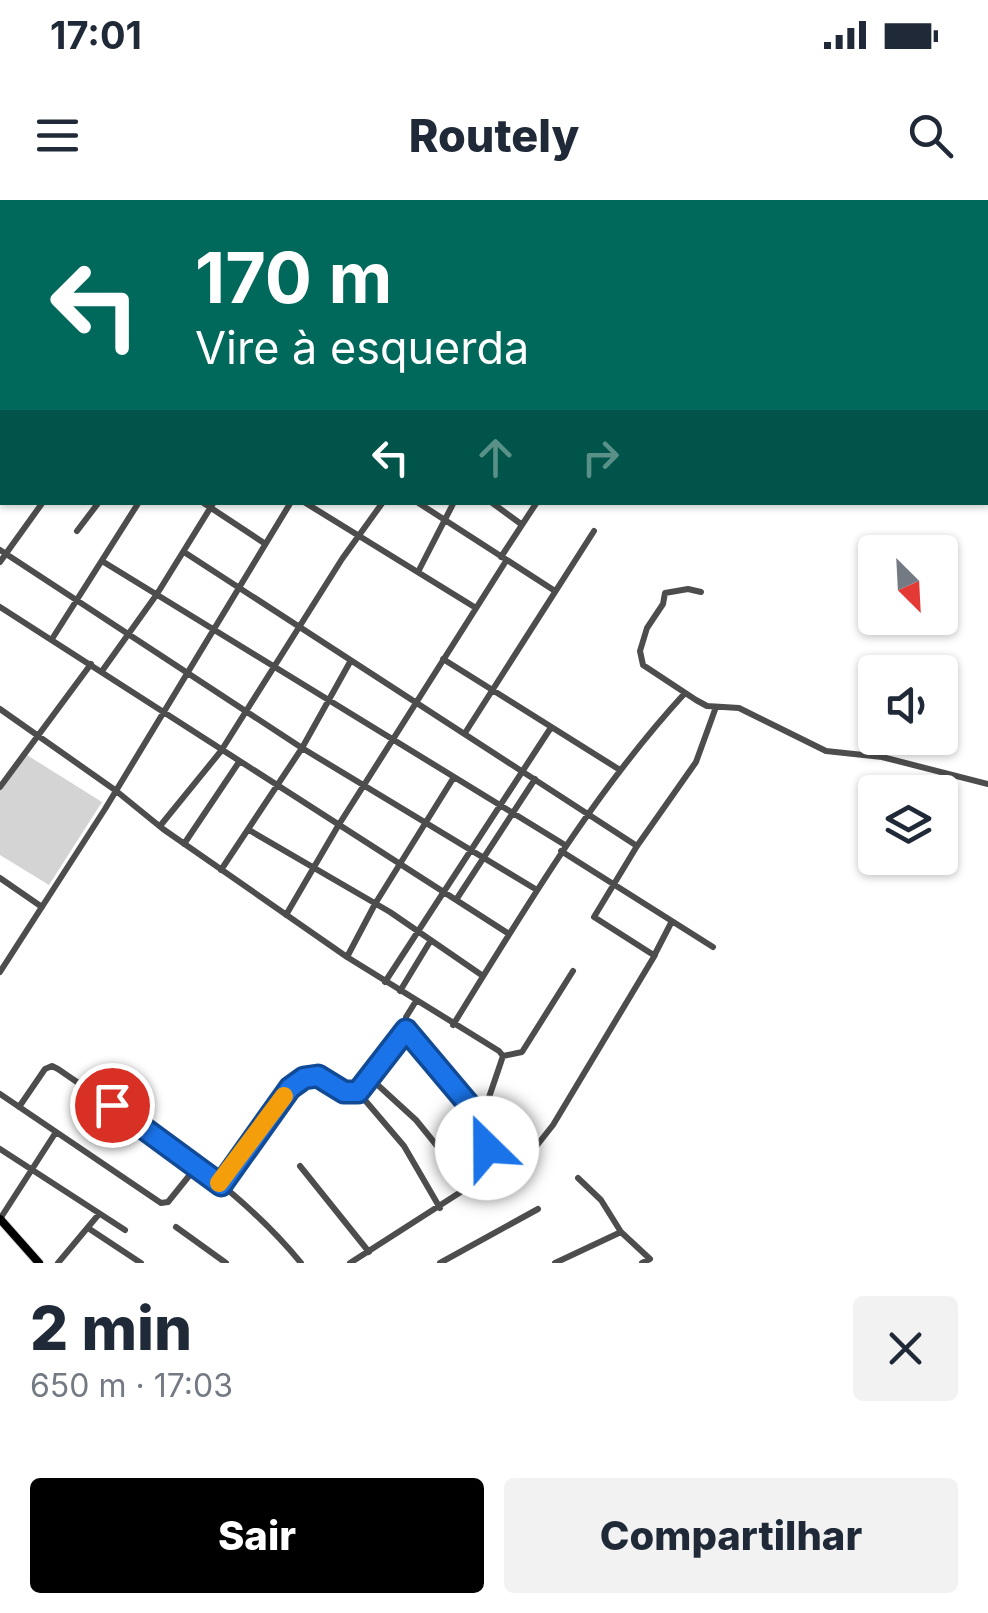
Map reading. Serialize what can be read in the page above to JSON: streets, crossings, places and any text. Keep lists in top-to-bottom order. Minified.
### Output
{"north":"bottom right","page":{"status":"17:01","header":"Routely","turn":["170 m","Vire à esquerda"],"heading":["2 min","650 m · 17:03"],"buttons":["Sair","Compartilhar"]}}
